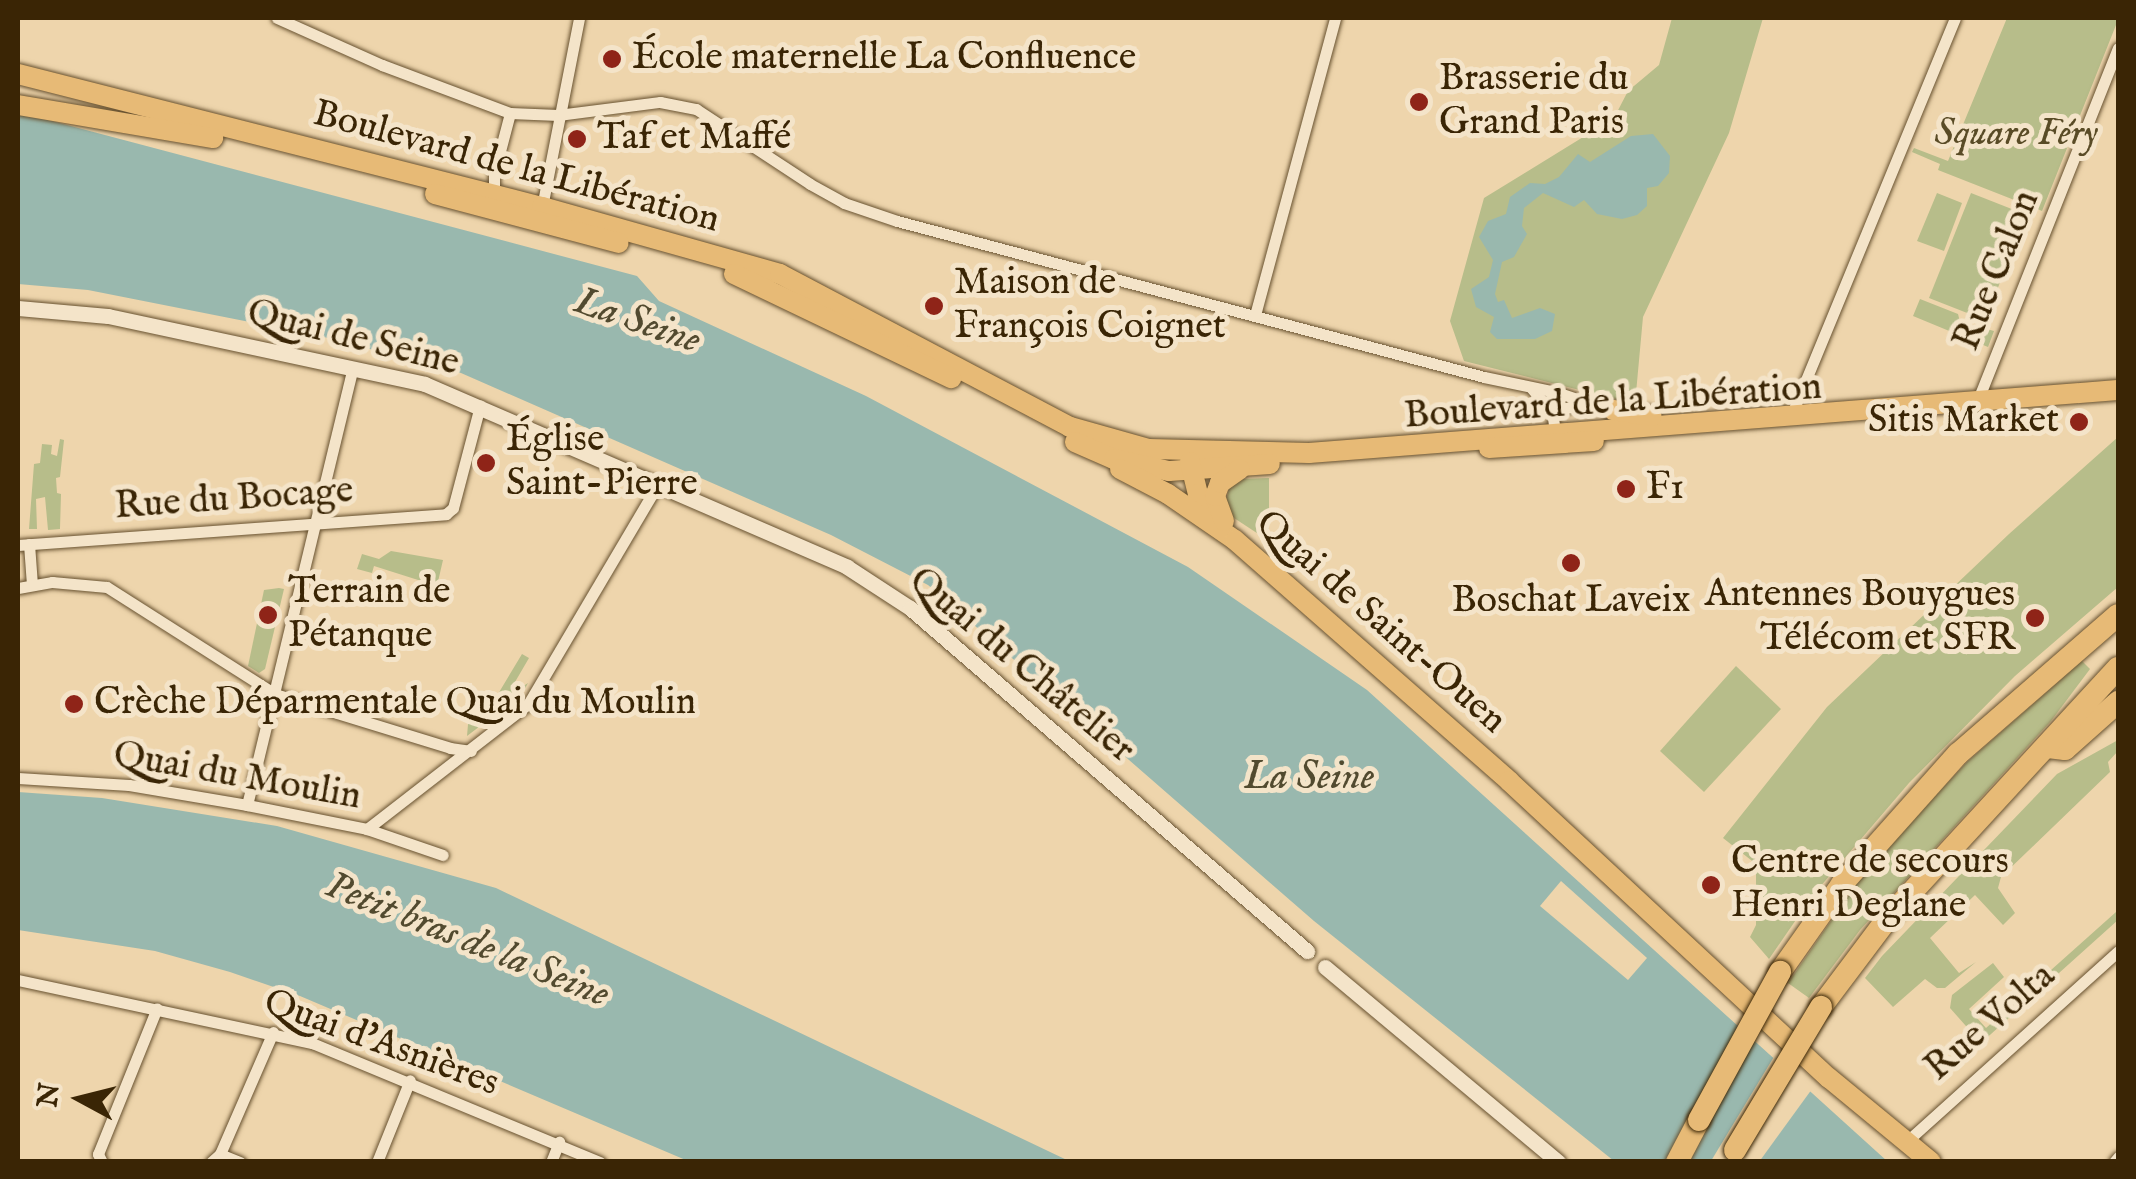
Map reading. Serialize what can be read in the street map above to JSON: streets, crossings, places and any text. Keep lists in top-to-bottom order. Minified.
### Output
{"streets":{"main road":["Boulevard de la Libération","Quai de Saint-Ouen"],"street":["Rue Calon","Quai de Seine","Rue du Bocage","Quai du Châtelier","Quai du Moulin","Rue Volta","Quai d'Asnières"]},"crossings":[["Boulevard de la Libération","Rue Calon"],["Boulevard de la Libération","Quai de Saint-Ouen"],["Quai de Seine","Rue du Bocage"],["Quai de Seine","Quai du Châtelier"],["Quai de Saint-Ouen","Rue Volta"]],"water":["La Seine","Petit bras de la Seine"],"parks":["Square Féry"],"places":["École maternelle La Confluence","Brasserie du Grand Paris","Taf et Maffé","Maison de François Coignet","Sitis Market","Église Saint-Pierre","F1","Boschat Laveix","Terrain de Pétanque","Antennes Bouygues Télécom et SFR","Crèche Déparmentale Quai du Moulin","Centre de secours Henri Deglane"],"north":"left"}
